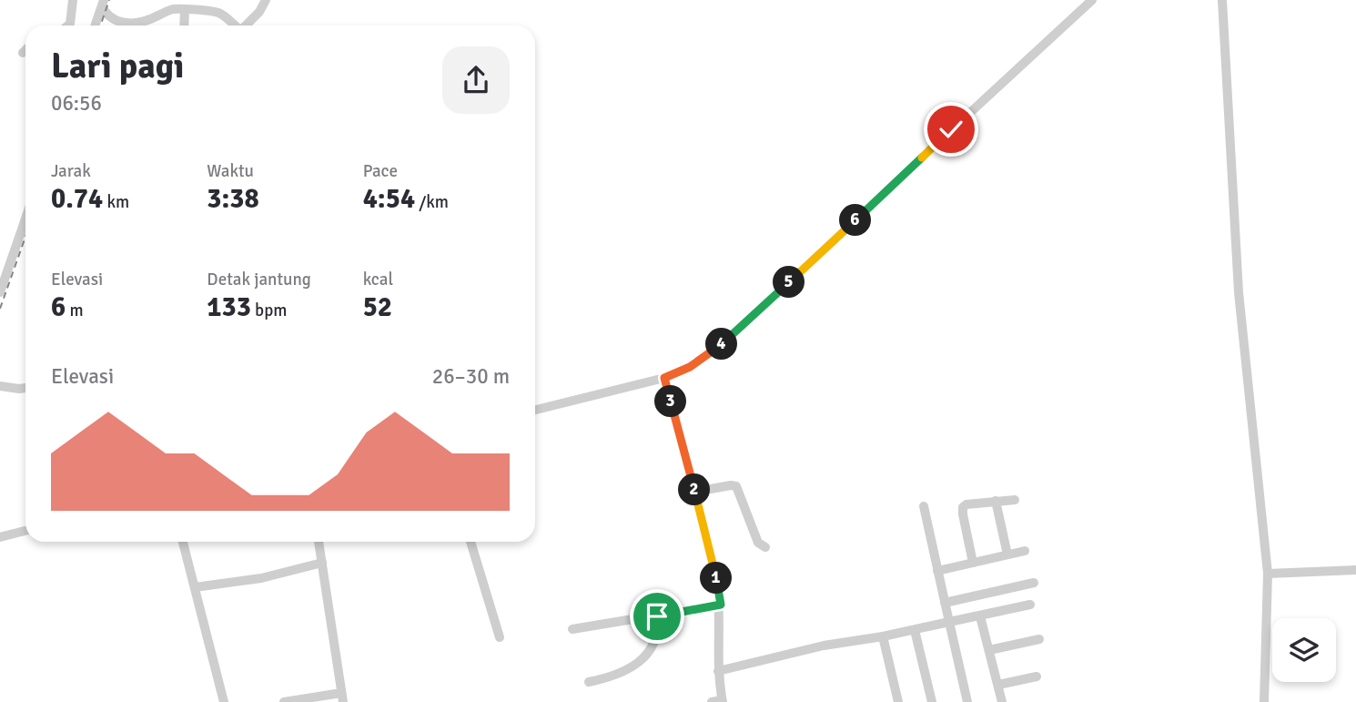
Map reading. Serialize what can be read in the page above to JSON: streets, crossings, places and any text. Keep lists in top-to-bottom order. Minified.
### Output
{"page":{"heading":["Lari pagi","06:56"],"stats":[["Jarak","0.74 km"],["Waktu","3:38"],["Pace","4:54 /km"],["Elevasi","6 m"],["Detak jantung","133 bpm"],["kcal","52"]],"pins":["6","5","4","3","2","1"],"chart":["Elevasi","26–30 m"]}}
